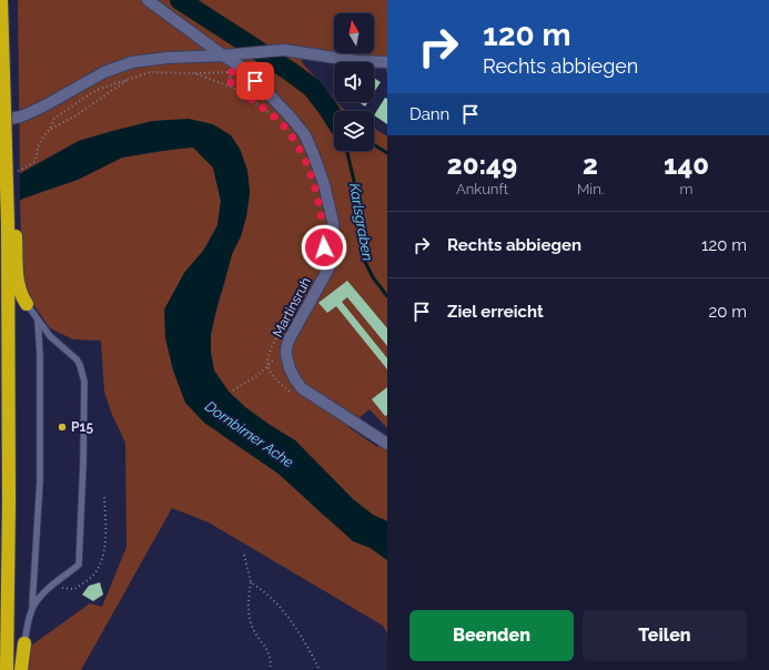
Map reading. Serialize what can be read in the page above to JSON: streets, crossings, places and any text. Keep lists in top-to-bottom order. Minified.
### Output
{"streets":{"street":["Martinsruh"]},"water":["Karlsgraben","Dornbirner Ache"],"places":["P15"],"north":"top","page":{"turn":["120 m","Rechts abbiegen"],"then":"Dann","eta":["20:49","Ankunft","2","Min.","140","m"],"list":[{"name":"Rechts abbiegen","value":"120 m"},{"name":"Ziel erreicht","value":"20 m"}],"buttons":["Beenden","Teilen"]}}
